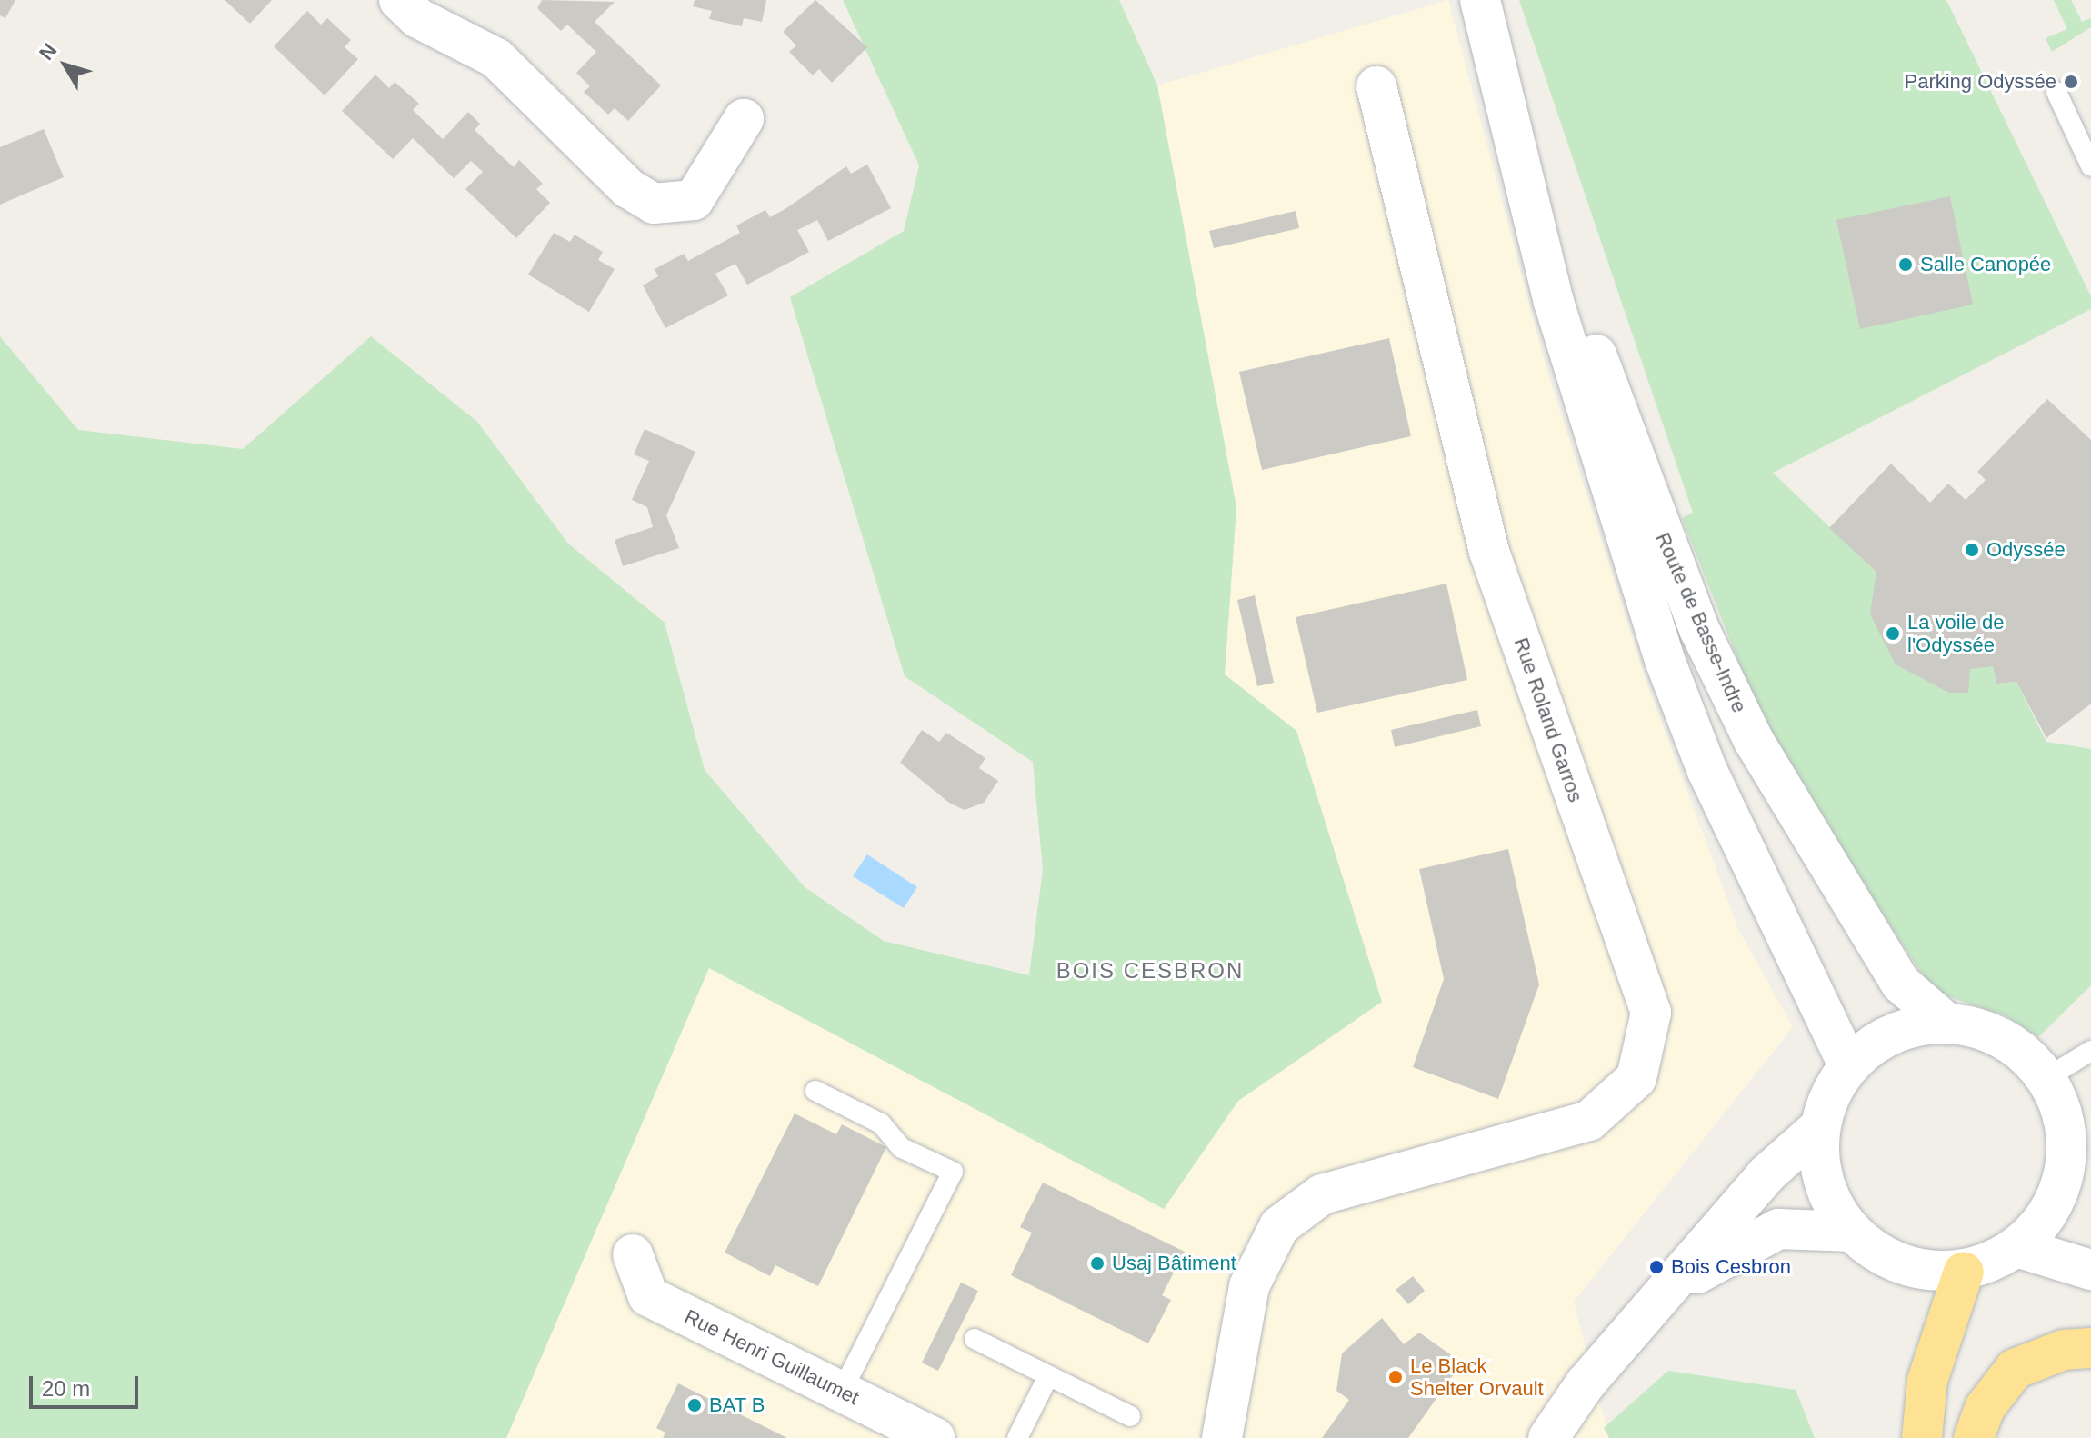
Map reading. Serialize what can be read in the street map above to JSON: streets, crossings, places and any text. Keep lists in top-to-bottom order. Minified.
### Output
{"streets":{"street":["Route de Basse-Indre","Rue Roland Garros","Rue Henri Guillaumet"]},"districts":["BOIS CESBRON"],"places":["Parking Odyssée","Salle Canopée","Odyssée","La voile de l'Odyssée","Usaj Bâtiment","Bois Cesbron","Le Black Shelter Orvault","BAT B"],"scale_bar":"20 m","north":"top left"}
